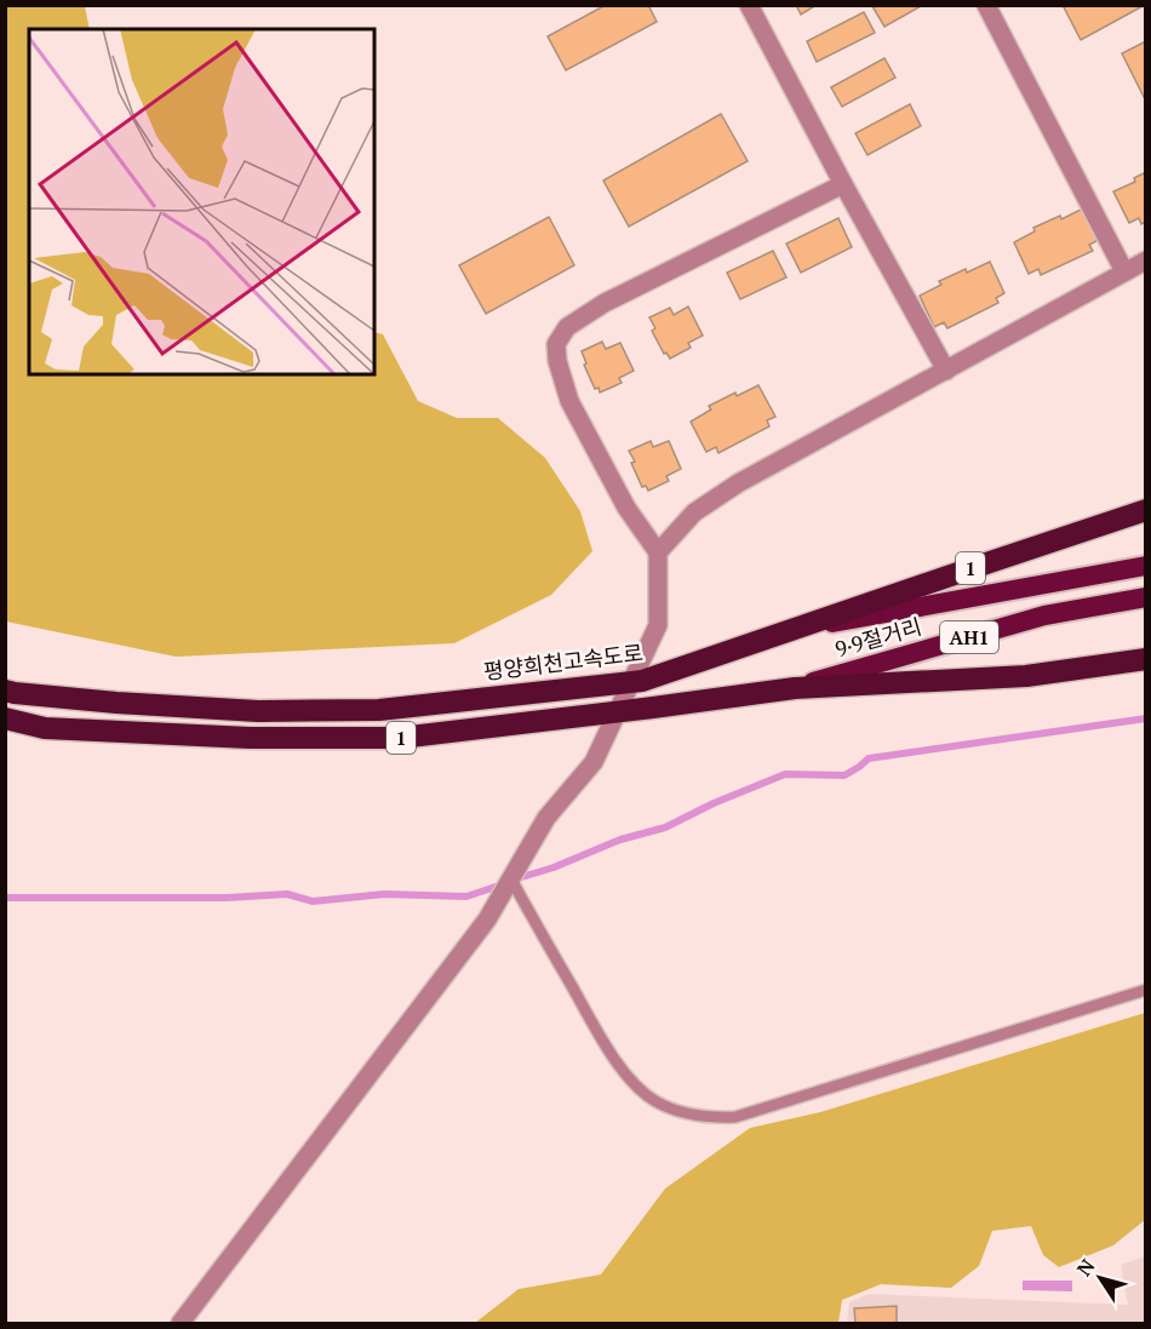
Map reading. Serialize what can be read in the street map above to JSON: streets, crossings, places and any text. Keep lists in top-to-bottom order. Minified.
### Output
{"streets":{"highway":["1","AH1","9·9절거리","평양희천고속도로"]},"crossings":[["1","9·9절거리"],["9·9절거리","평양희천고속도로"]],"north":"top left"}
